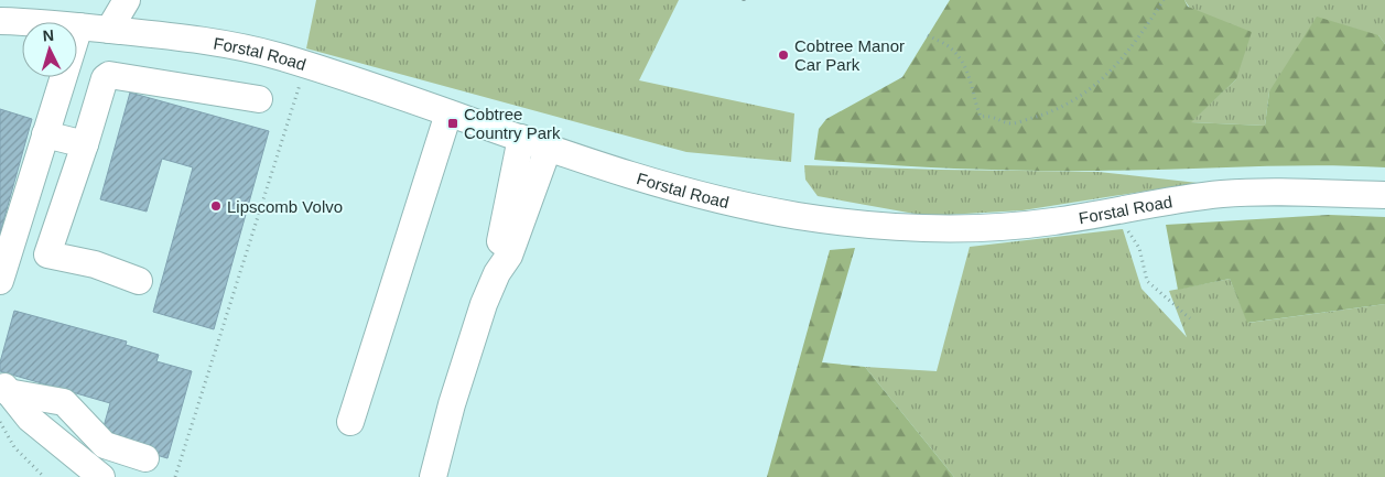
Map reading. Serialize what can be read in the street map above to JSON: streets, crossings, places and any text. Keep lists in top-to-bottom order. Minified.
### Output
{"streets":{"street":["Forstal Road"]},"places":{"other":["Cobtree Manor Car Park","Lipscomb Volvo"],"transit":["Cobtree Country Park"]},"north":"top"}
